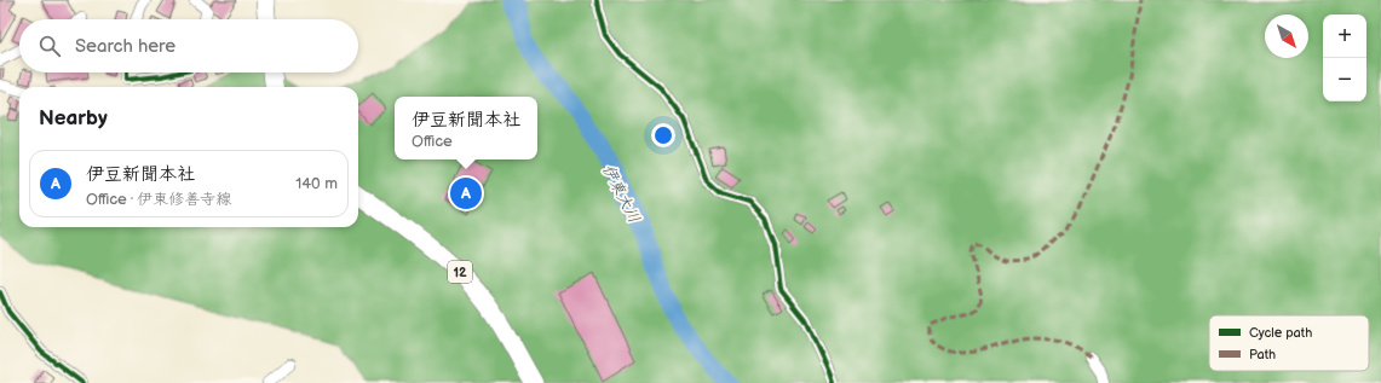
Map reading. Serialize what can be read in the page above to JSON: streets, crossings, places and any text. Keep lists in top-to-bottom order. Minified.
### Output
{"streets":{"main road":["12"]},"water":["伊東大川"],"legend":["Cycle path","Path"],"north":"bottom right","page":{"map_buttons":["+","−"],"search":"Search here","heading":"Nearby","popup":["伊豆新聞本社","Office"],"list":[{"mark":"A","name":"伊豆新聞本社","note":"Office · 伊東修善寺線","value":"140 m"}],"pins":"A"}}
